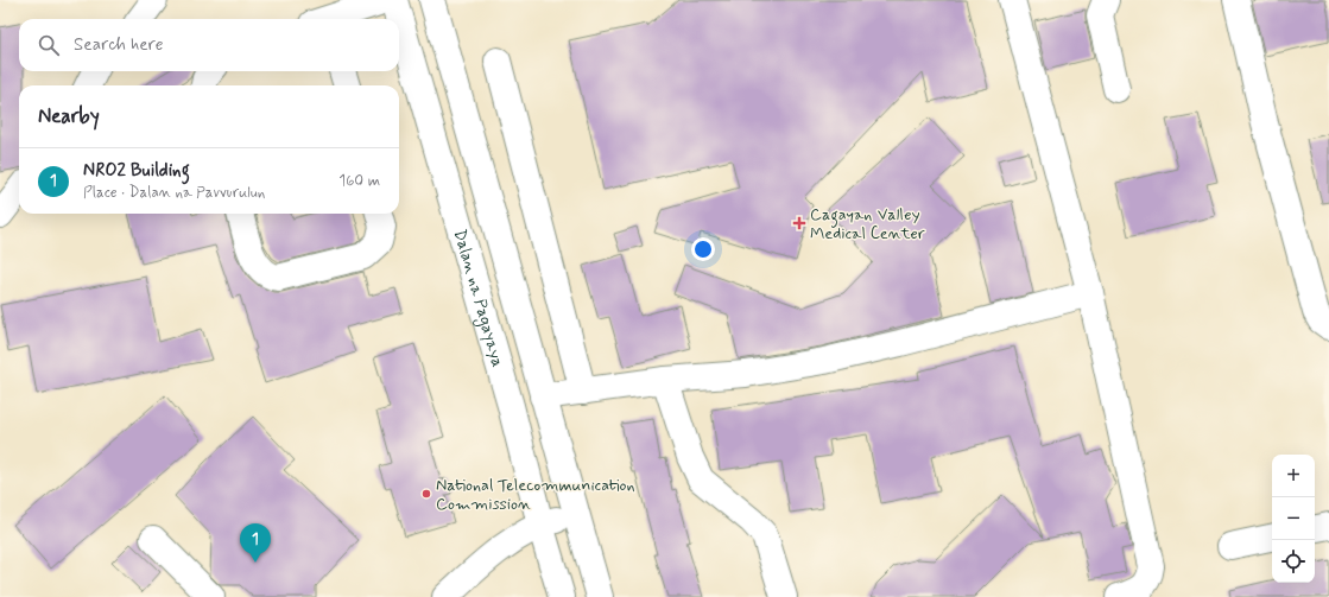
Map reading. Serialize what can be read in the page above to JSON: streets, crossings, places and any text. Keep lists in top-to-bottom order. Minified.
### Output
{"streets":{"street":["Dalan na Pagayaya"]},"places":{"health":["Cagayan Valley Medical Center"],"other":["National Telecommunication Commission"]},"page":{"search":"Search here","heading":"Nearby","list":[{"mark":"1","name":"NRO2 Building","note":"Place · Dalan na Pavvurulun","value":"160 m"}],"map_buttons":["+","−"],"pins":"1"}}
